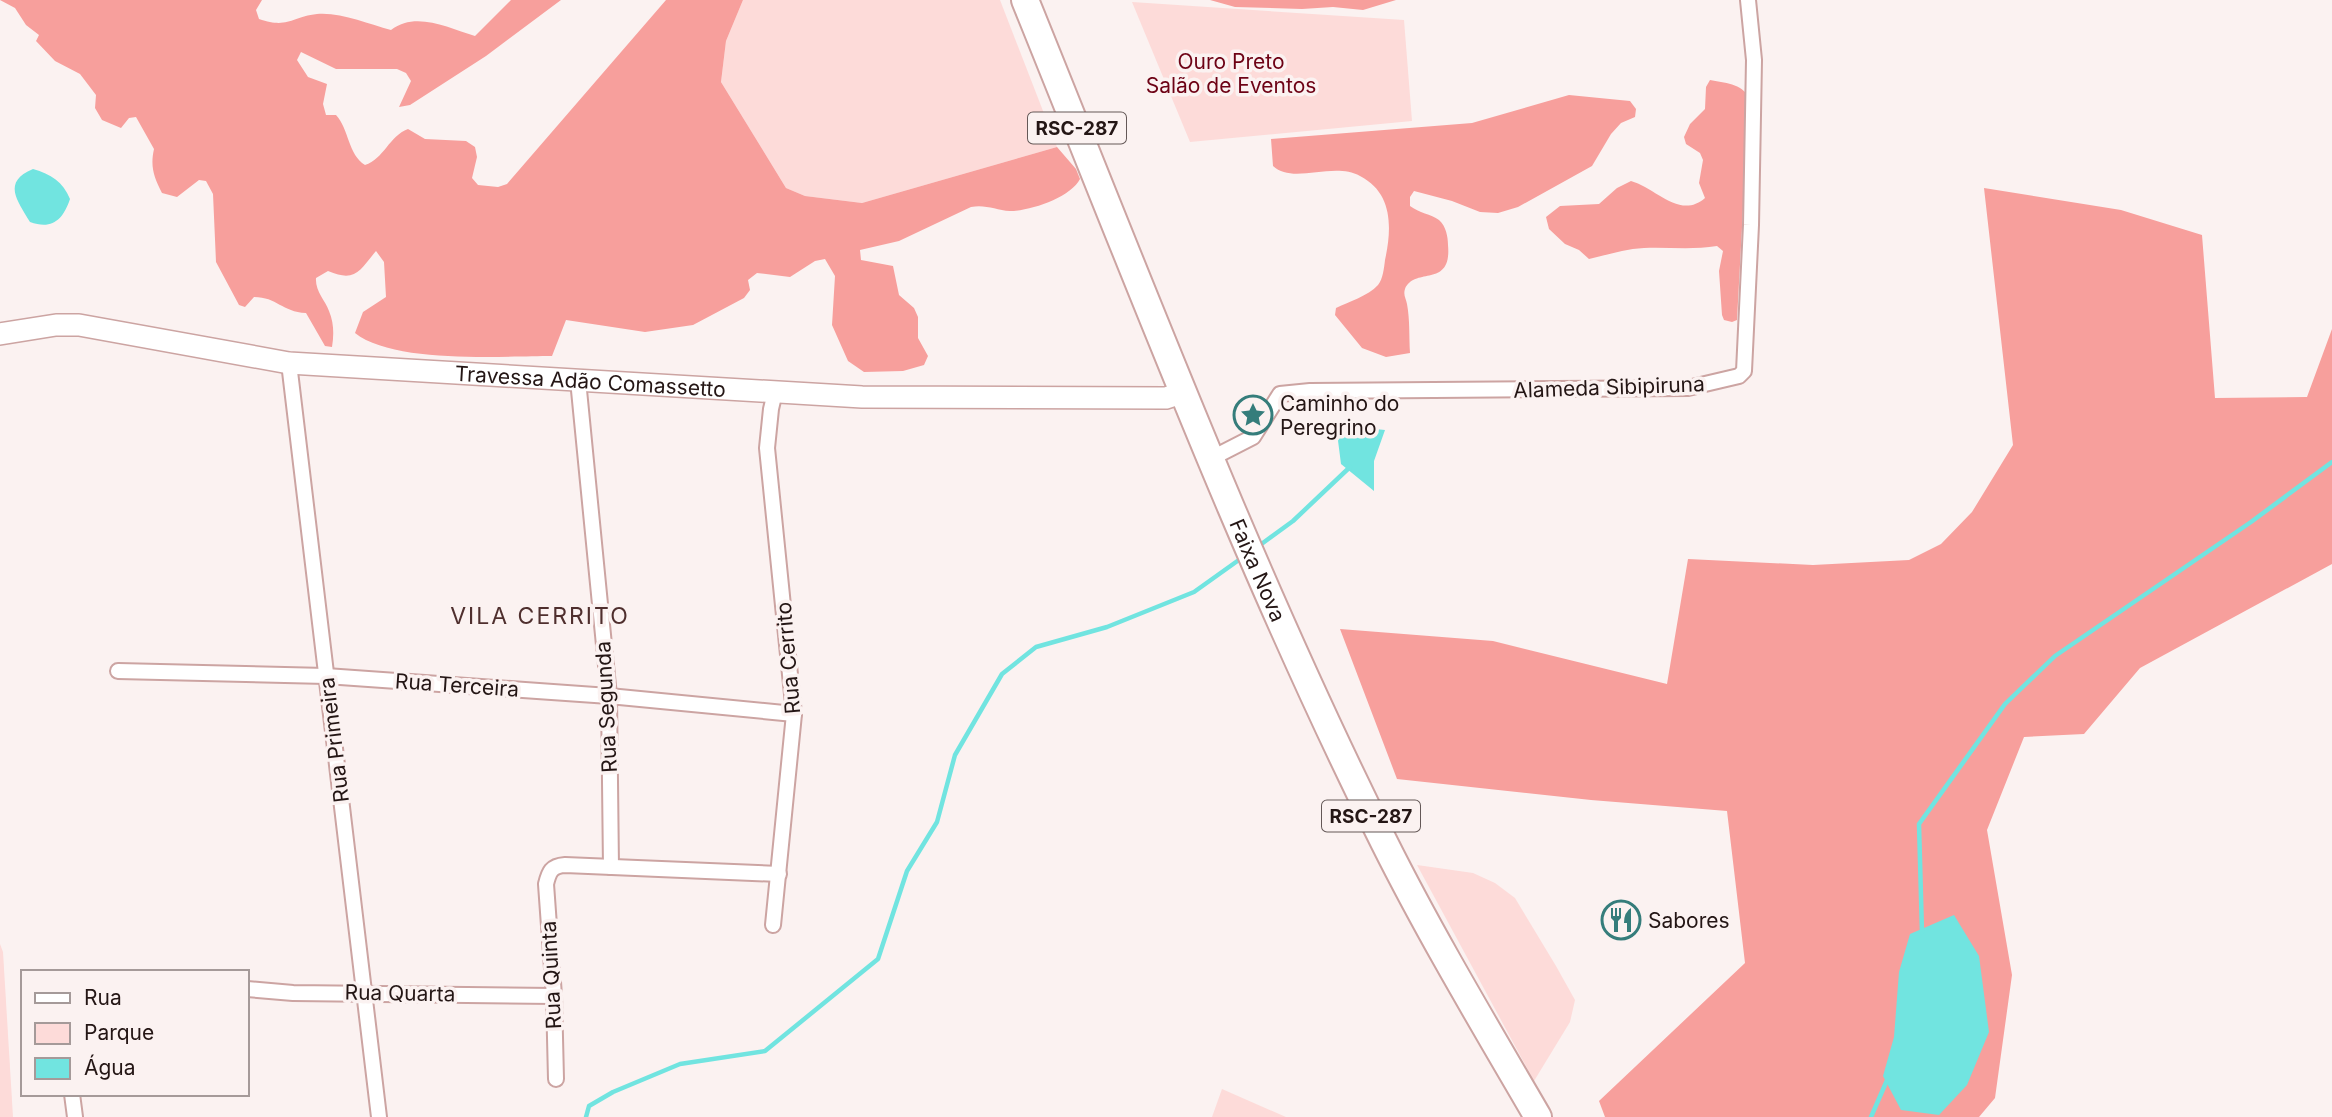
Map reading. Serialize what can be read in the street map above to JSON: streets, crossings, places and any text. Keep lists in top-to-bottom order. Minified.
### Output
{"streets":{"highway":["RSC-287","Faixa Nova"],"street":["Travessa Adão Comassetto","Alameda Sibipiruna","Rua Cerrito","Rua Terceira","Rua Segunda","Rua Primeira","Rua Quinta","Rua Quarta"]},"crossings":[["Travessa Adão Comassetto","Faixa Nova"],["Travessa Adão Comassetto","Rua Cerrito"],["Travessa Adão Comassetto","Rua Segunda"],["Travessa Adão Comassetto","Rua Primeira"],["Alameda Sibipiruna","Faixa Nova"],["Rua Cerrito","Rua Terceira"],["Rua Terceira","Rua Segunda"],["Rua Terceira","Rua Primeira"],["Rua Segunda","Rua Quinta"],["Rua Primeira","Rua Quarta"],["Rua Quinta","Rua Quarta"]],"districts":["VILA CERRITO"],"parks":["Ouro Preto Salão de Eventos"],"places":{"place":["Caminho do Peregrino"],"restaurant":["Sabores"]},"legend":["Rua","Parque","Água"]}
